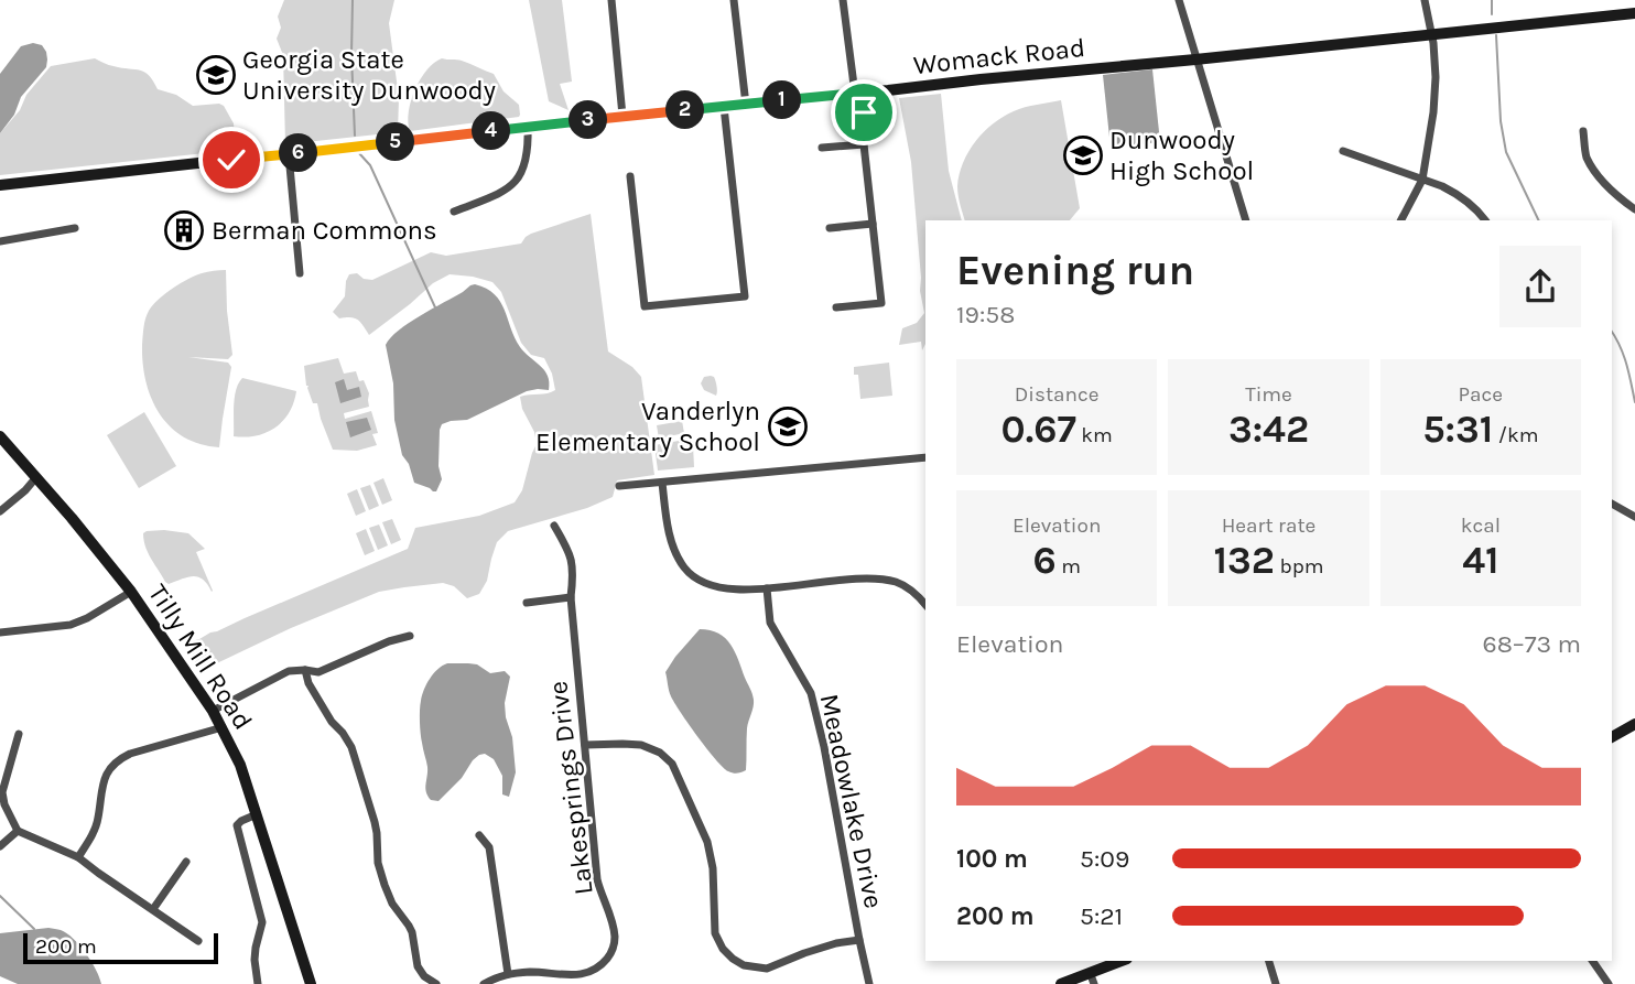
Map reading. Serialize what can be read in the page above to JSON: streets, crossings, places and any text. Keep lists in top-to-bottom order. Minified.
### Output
{"streets":{"street":["Womack Road","Tilly Mill Road","Lakesprings Drive","Meadowlake Drive"]},"places":{"school or university":["Georgia State University Dunwoody","Dunwoody High School","Vanderlyn Elementary School"],"building":["Berman Commons"]},"scale_bar":"200 m","page":{"pins":["1","2","3","4","5","6"],"heading":["Evening run","19:58"],"stats":[["Distance","0.67 km"],["Time","3:42"],["Pace","5:31 /km"],["Elevation","6 m"],["Heart rate","132 bpm"],["kcal","41"]],"chart":["Elevation","68–73 m"],"list":[{"name":"100 m","note":"5:09"},{"name":"200 m","note":"5:21"}],"scale":"200 m"}}
